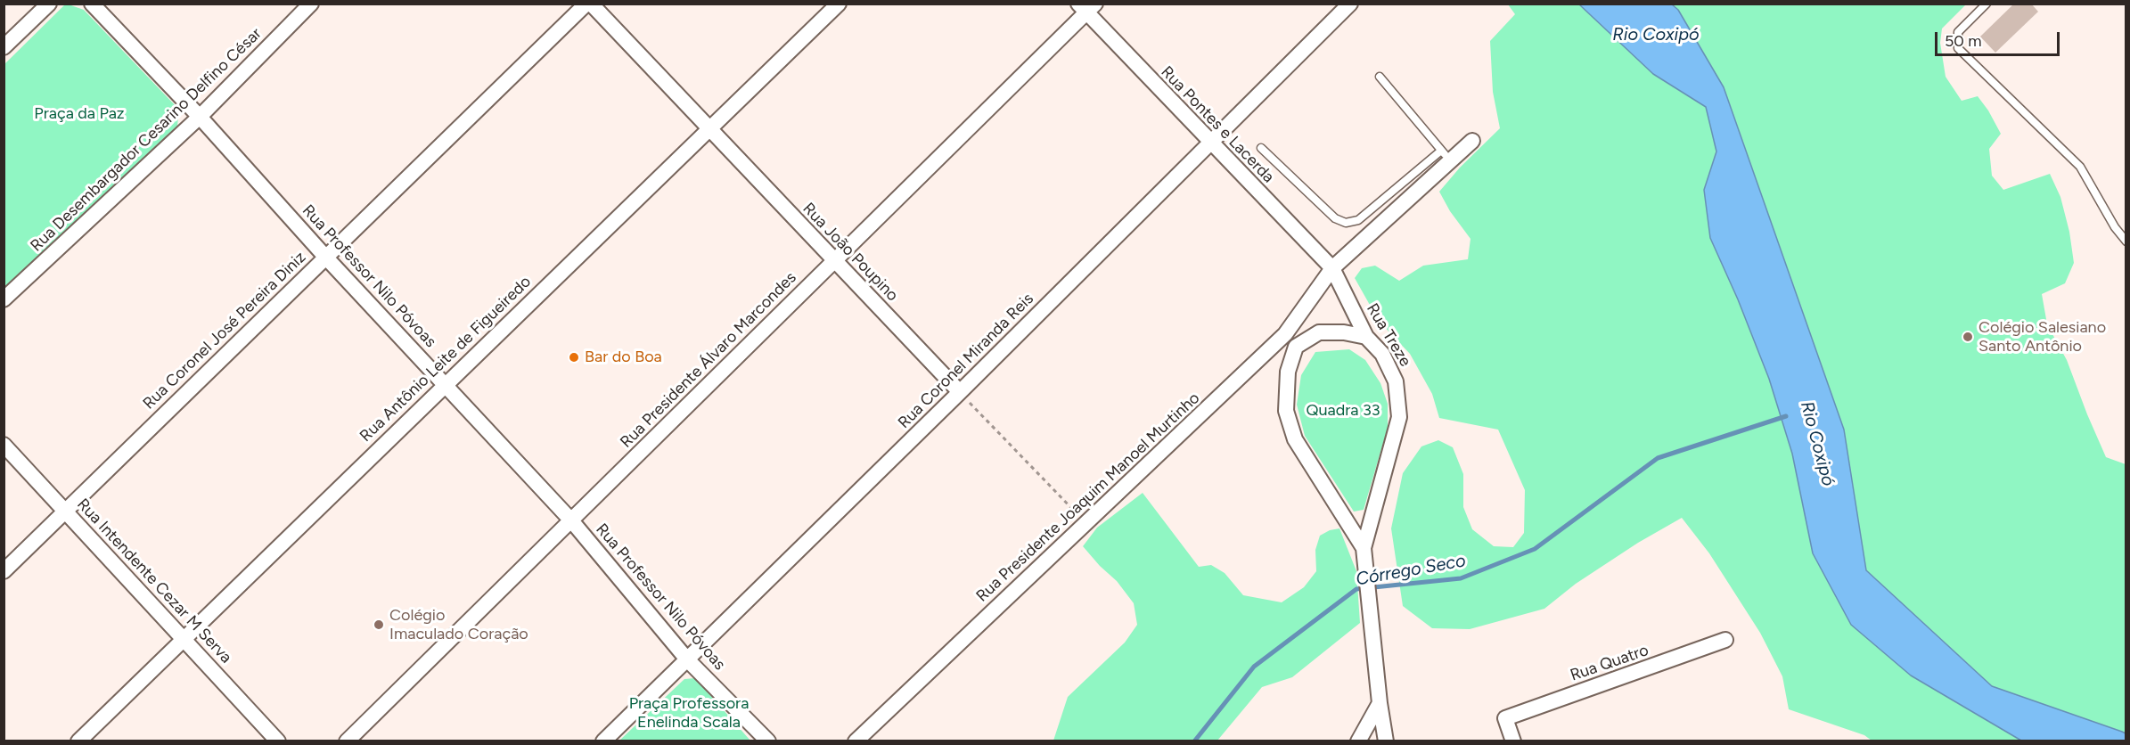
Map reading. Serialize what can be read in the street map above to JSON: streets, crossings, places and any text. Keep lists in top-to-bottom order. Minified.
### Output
{"streets":{"street":["Rua Pontes e Lacerda","Rua Desembargador Cesarino Delfino César","Rua João Poupino","Rua Professor Nilo Póvoas","Rua Coronel José Pereira Diniz","Rua Treze","Rua Antônio Leite de Figueiredo","Rua Presidente Álvaro Marcondes","Rua Coronel Miranda Reis","Rua Presidente Joaquim Manoel Murtinho","Rua Intendente Cezar M Serva","Rua Quatro"]},"crossings":[["Rua Pontes e Lacerda","Rua Treze"],["Rua Pontes e Lacerda","Rua Presidente Álvaro Marcondes"],["Rua Pontes e Lacerda","Rua Coronel Miranda Reis"],["Rua Pontes e Lacerda","Rua Presidente Joaquim Manoel Murtinho"],["Rua Desembargador Cesarino Delfino César","Rua Professor Nilo Póvoas"],["Rua João Poupino","Rua Antônio Leite de Figueiredo"],["Rua João Poupino","Rua Presidente Álvaro Marcondes"],["Rua João Poupino","Rua Coronel Miranda Reis"],["Rua Professor Nilo Póvoas","Rua Coronel José Pereira Diniz"],["Rua Professor Nilo Póvoas","Rua Antônio Leite de Figueiredo"],["Rua Professor Nilo Póvoas","Rua Presidente Álvaro Marcondes"],["Rua Professor Nilo Póvoas","Rua Coronel Miranda Reis"],["Rua Coronel José Pereira Diniz","Rua Intendente Cezar M Serva"],["Rua Treze","Rua Presidente Joaquim Manoel Murtinho"],["Rua Antônio Leite de Figueiredo","Rua Intendente Cezar M Serva"]],"water":["Rio Coxipó","Córrego Seco"],"parks":["Praça da Paz","Quadra 33","Praça Professora Enelinda Scala"],"places":["Colégio Salesiano Santo Antônio","Bar do Boa","Colégio Imaculado Coração"],"scale_bar":"50 m"}
